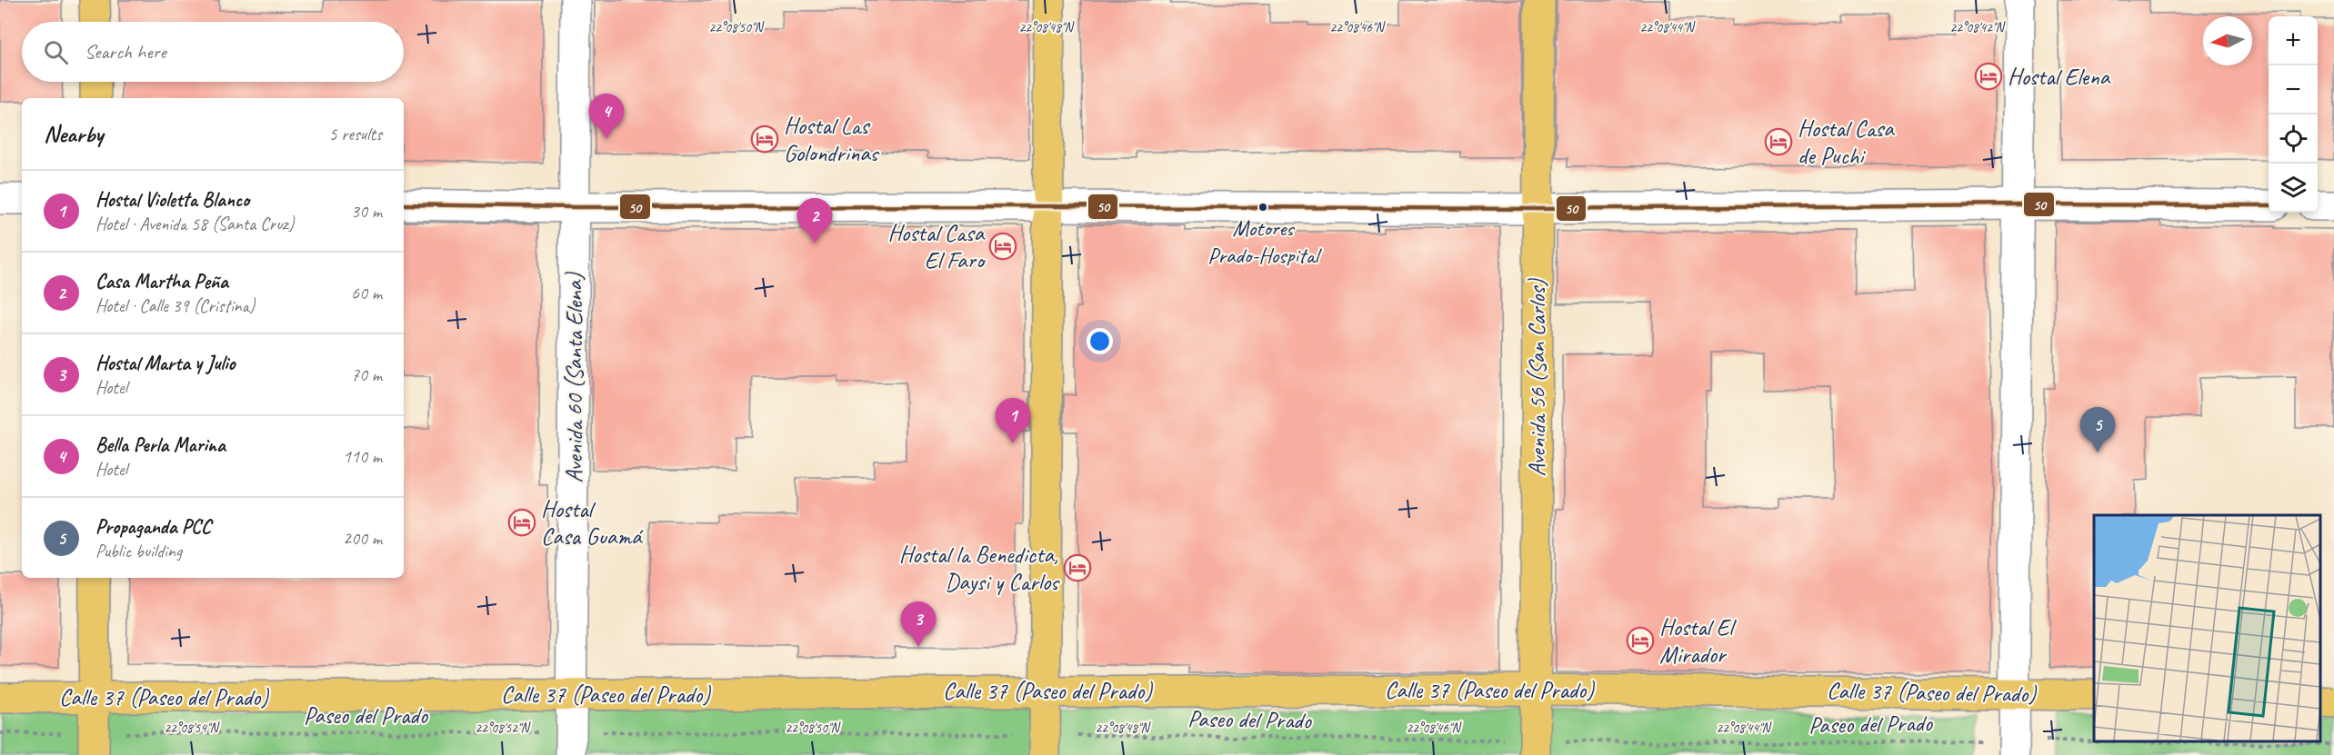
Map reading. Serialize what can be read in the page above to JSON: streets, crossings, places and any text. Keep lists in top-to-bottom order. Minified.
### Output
{"streets":{"main road":["Avenida 56 (San Carlos)","Calle 37 (Paseo del Prado)"],"street":["Avenida 60 (Santa Elena)"],"path":["Paseo del Prado"]},"crossings":[["Avenida 60 (Santa Elena)","Calle 37 (Paseo del Prado)"],["Avenida 60 (Santa Elena)","Paseo del Prado"],["Avenida 56 (San Carlos)","Calle 37 (Paseo del Prado)"],["Avenida 56 (San Carlos)","Paseo del Prado"]],"places":{"hotel":["Hostal Elena","Hostal Las Golondrinas","Hostal Casa de Puchi","Hostal Casa El Faro","Hostal Casa Guamá","Hostal la Benedicta, Daysi y Carlos","Hostal El Mirador"],"other":["Motores Prado-Hospital"]},"lines":["transit line 50"],"north":"left","page":{"map_buttons":["+","−"],"search":"Search here","pins":["4","2","1","5","3"],"heading":["Nearby","5 results"],"list":[{"mark":"1","name":"Hostal Violetta Blanco","note":"Hotel · Avenida 58 (Santa Cruz)","value":"30 m"},{"mark":"2","name":"Casa Martha Peña","note":"Hotel · Calle 39 (Cristina)","value":"60 m"},{"mark":"3","name":"Hostal Marta y Julio","note":"Hotel","value":"70 m"},{"mark":"4","name":"Bella Perla Marina","note":"Hotel","value":"110 m"},{"mark":"5","name":"Propaganda PCC","note":"Public building","value":"200 m"}]},"coordinates":["22°08'50\"N","22°08'48\"N","22°08'46\"N","22°08'44\"N","22°08'42\"N","22°08'54\"N","22°08'52\"N"]}
